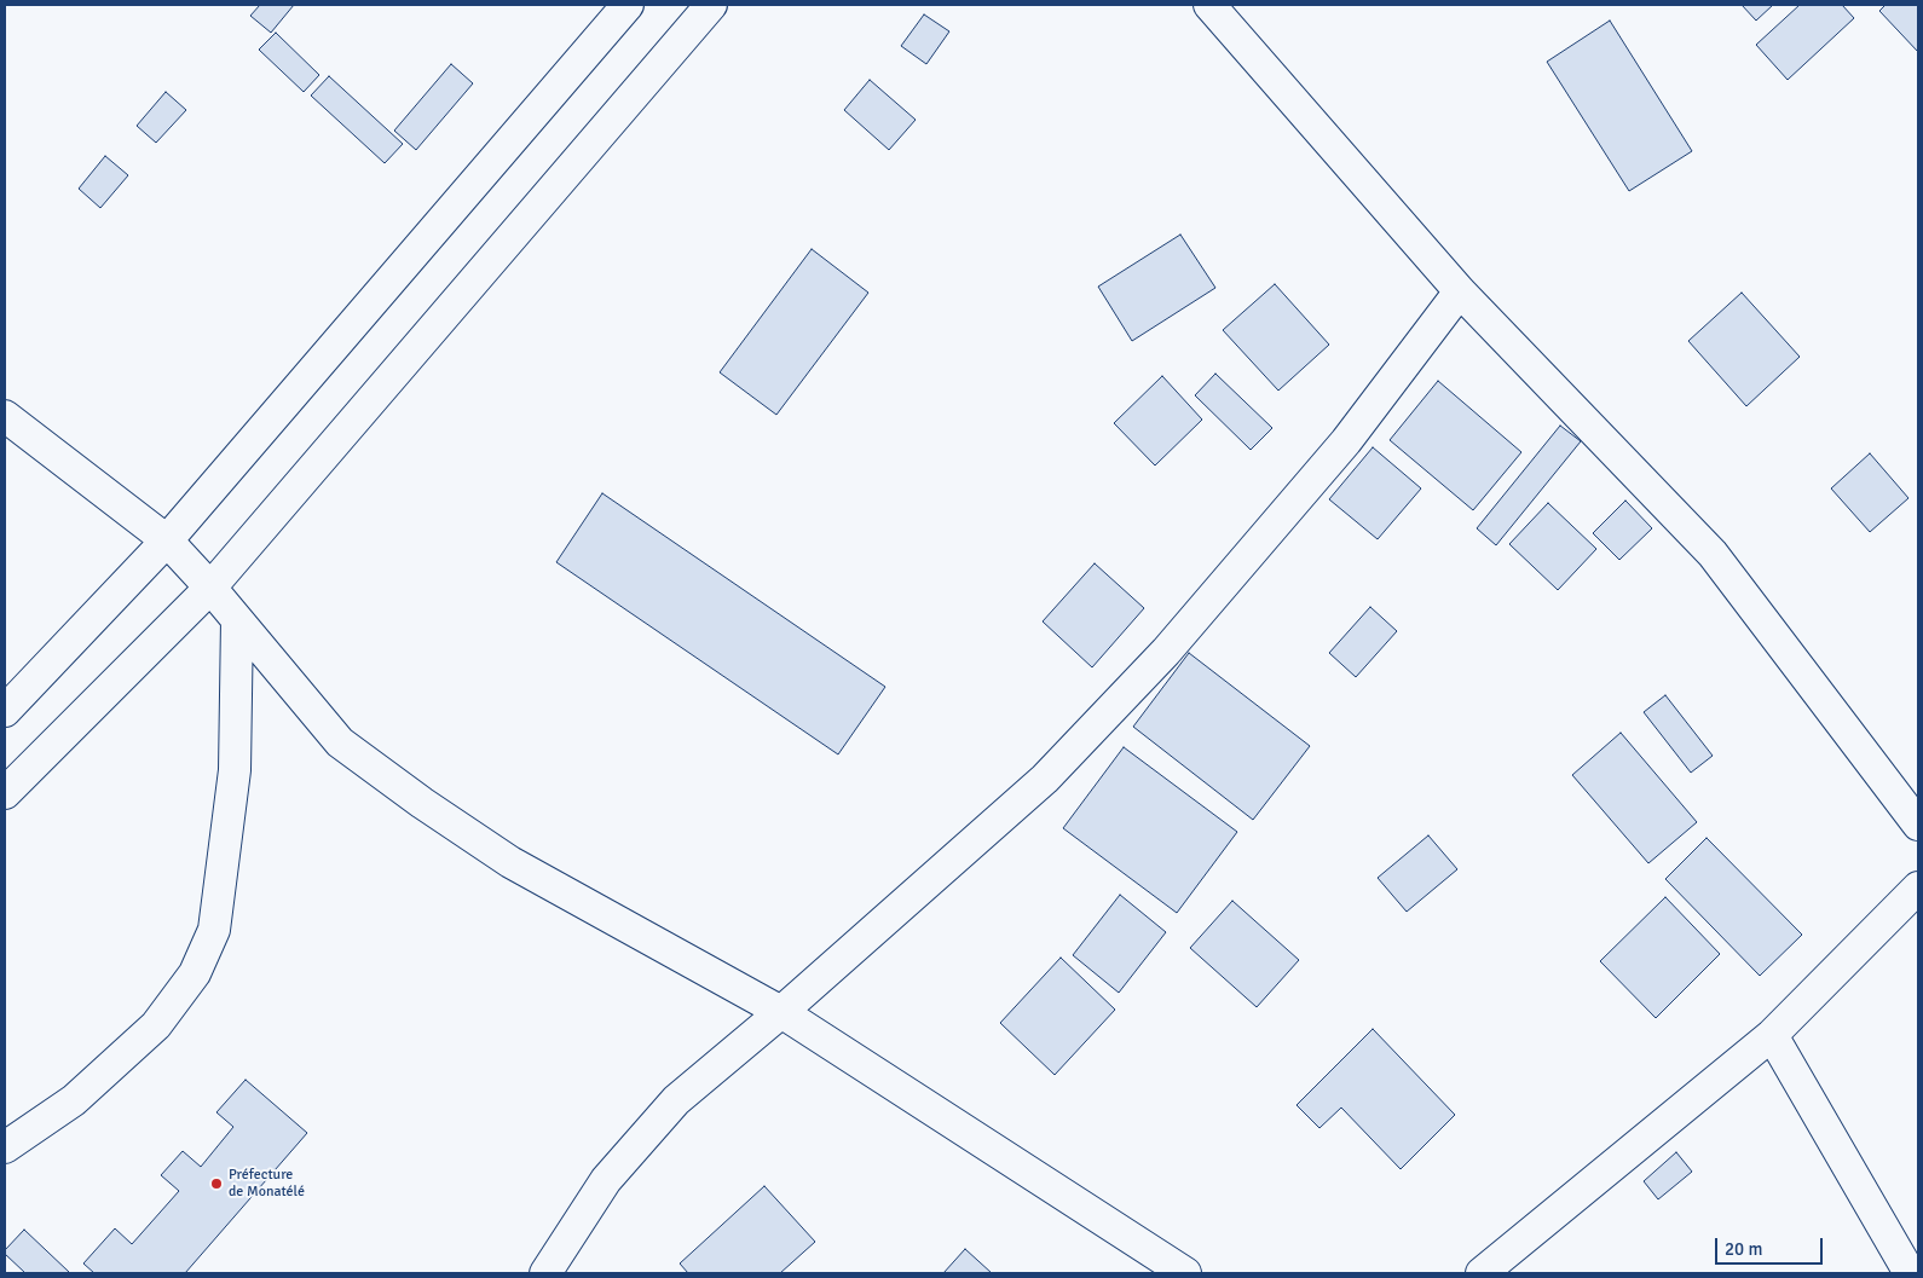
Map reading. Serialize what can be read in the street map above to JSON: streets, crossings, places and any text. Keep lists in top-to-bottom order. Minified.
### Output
{"places":["Préfecture de Monatélé"],"scale_bar":"20 m"}
